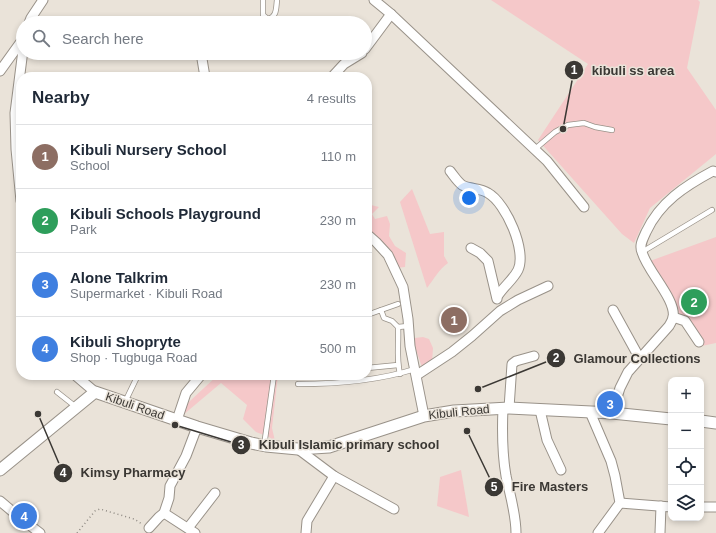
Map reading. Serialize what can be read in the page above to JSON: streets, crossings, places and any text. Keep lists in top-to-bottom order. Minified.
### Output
{"streets":{"street":["Kibuli Road"]},"places":["kibuli ss area","Glamour Collections","Kimsy Pharmacy","Kibuli Islamic primary school","Fire Masters"],"page":{"search":"Search here","heading":["Nearby","4 results"],"list":[{"mark":"1","name":"Kibuli Nursery School","note":"School","value":"110 m"},{"mark":"2","name":"Kibuli Schools Playground","note":"Park","value":"230 m"},{"mark":"3","name":"Alone Talkrim","note":"Supermarket · Kibuli Road","value":"230 m"},{"mark":"4","name":"Kibuli Shopryte","note":"Shop · Tugbuga Road","value":"500 m"}],"pins":["2","1","3","4"],"map_buttons":["+","−"]}}
